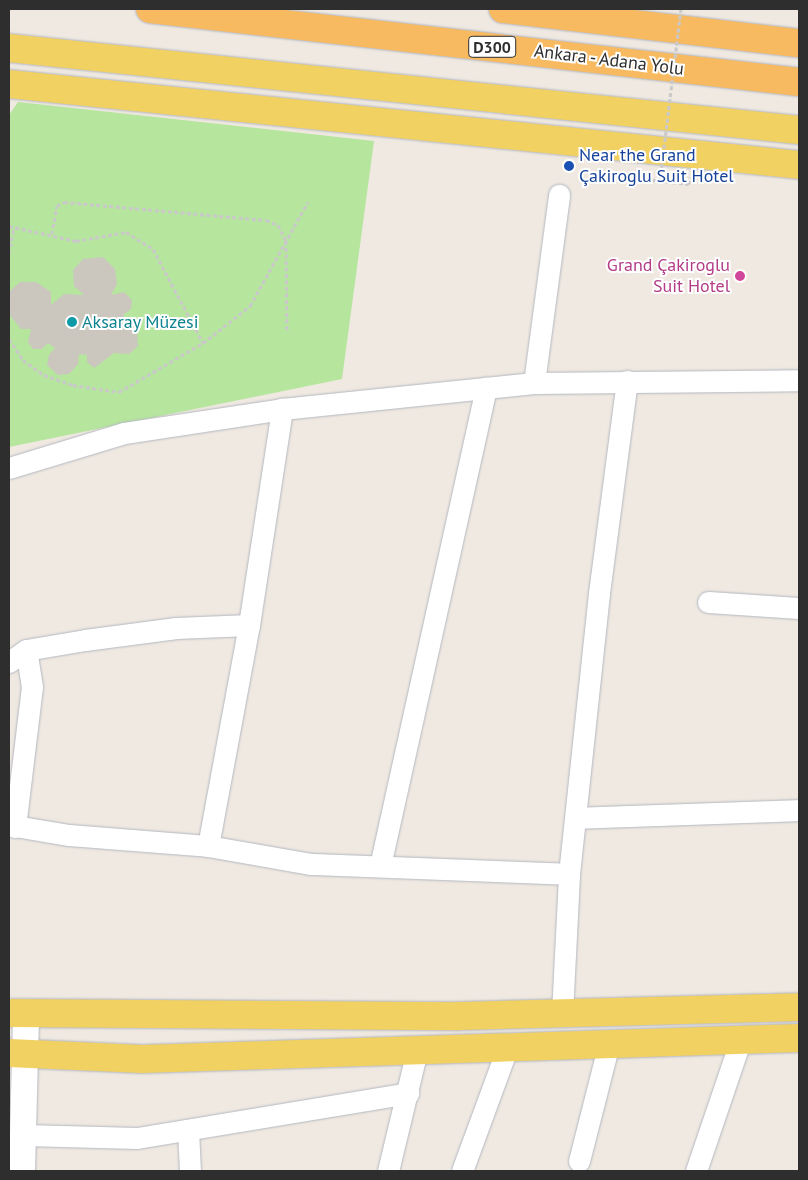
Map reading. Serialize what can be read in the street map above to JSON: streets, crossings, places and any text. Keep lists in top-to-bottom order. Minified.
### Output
{"streets":{"highway":["D300","Ankara - Adana Yolu"]},"places":["Near the Grand Çakiroglu Suit Hotel","Grand Çakiroglu Suit Hotel","Aksaray Müzesi"]}
